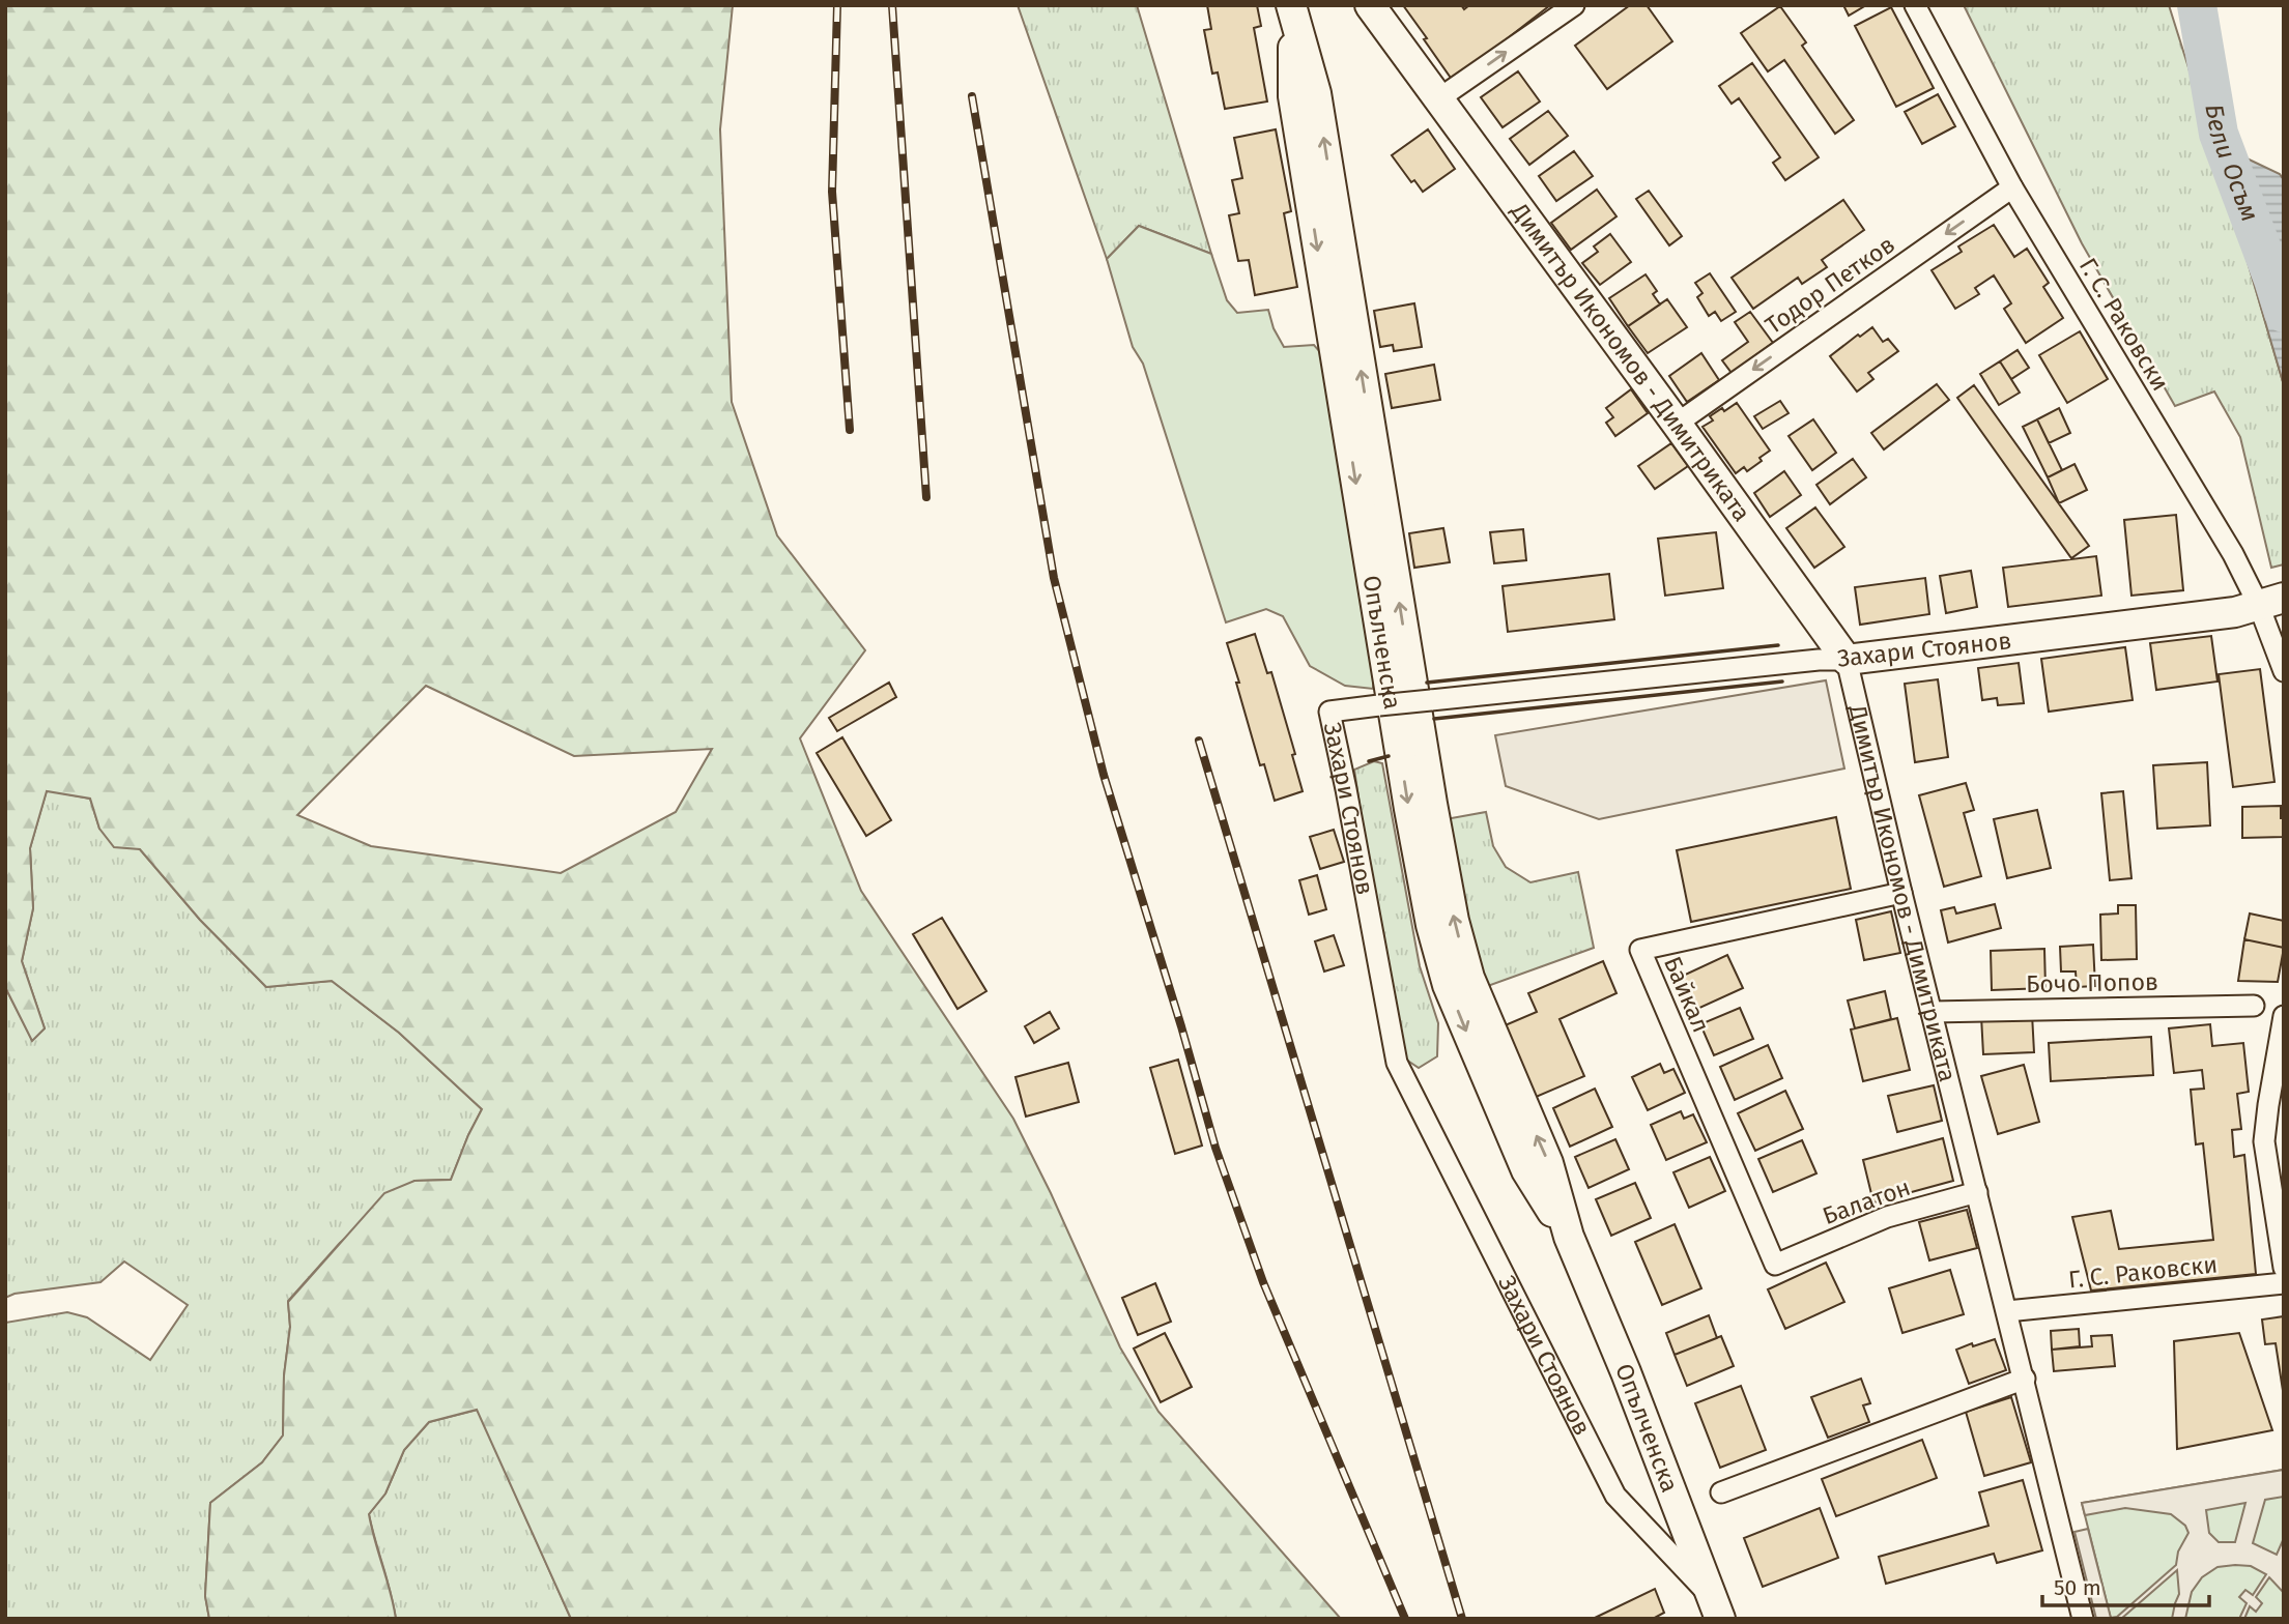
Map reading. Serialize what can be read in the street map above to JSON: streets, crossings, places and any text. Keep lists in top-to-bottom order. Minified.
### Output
{"streets":{"street":["Тодор Петков","Г. С. Раковски","Димитър Икономов - Димитриката","Опълченска","Захари Стоянов","Бочо Попов","Байкал","Балатон"]},"crossings":[["Тодор Петков","Г. С. Раковски"],["Тодор Петков","Димитър Икономов - Димитриката"],["Г. С. Раковски","Димитър Икономов - Димитриката"],["Г. С. Раковски","Захари Стоянов"],["Димитър Икономов - Димитриката","Захари Стоянов"],["Димитър Икономов - Димитриката","Бочо Попов"],["Димитър Икономов - Димитриката","Байкал"],["Димитър Икономов - Димитриката","Балатон"],["Опълченска","Захари Стоянов"],["Байкал","Балатон"]],"one_way":["Тодор Петков"],"water":["Бели Осъм"],"scale_bar":"50 m"}
